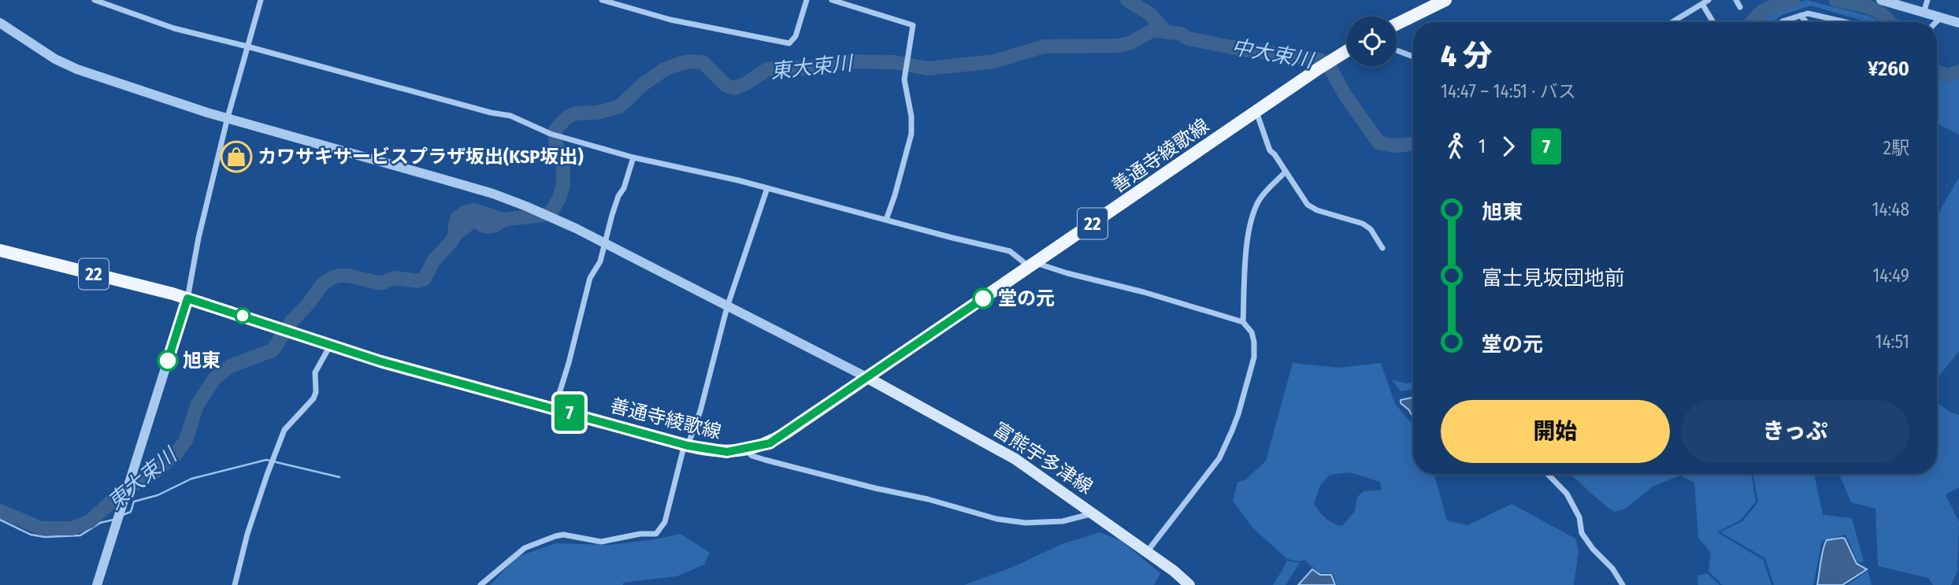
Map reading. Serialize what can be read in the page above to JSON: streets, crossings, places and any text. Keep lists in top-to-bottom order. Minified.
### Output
{"streets":{"main road":["善通寺綾歌線","22","富熊宇多津線"]},"crossings":[["善通寺綾歌線","富熊宇多津線"]],"water":["中大束川","東大束川"],"places":{"shop":["カワサキサービスプラザ坂出(KSP坂出)"],"other":["堂の元","旭東"]},"lines":["bus line 7"],"page":{"on_map":"7","heading":["4 分","14:47 – 14:51 · バス","¥260"],"legs":["1","7","2駅"],"list":[{"name":"旭東","value":"14:48"},{"name":"富士見坂団地前","value":"14:49"},{"name":"堂の元","value":"14:51"}],"buttons":["開始","きっぷ"]}}
